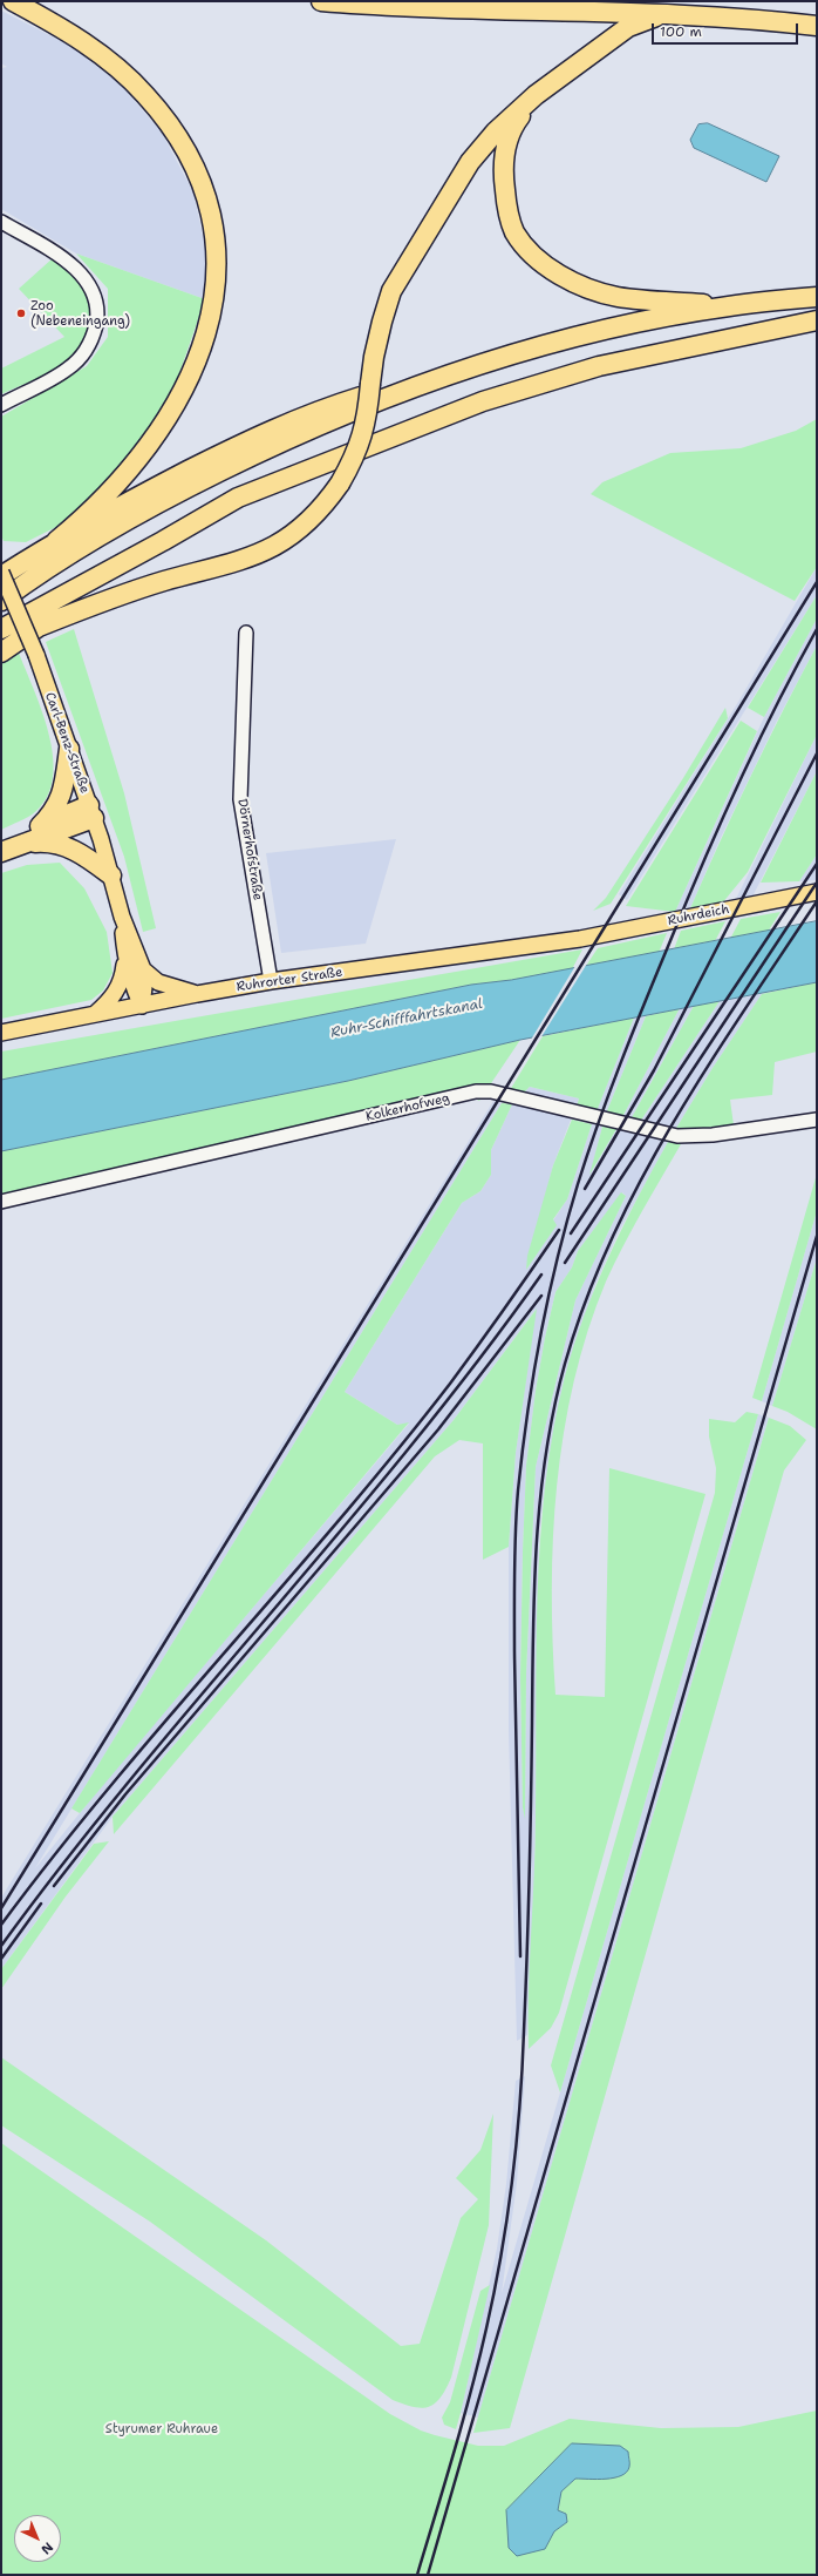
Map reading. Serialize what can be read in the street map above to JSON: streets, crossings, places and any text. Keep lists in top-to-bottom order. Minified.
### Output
{"streets":{"main road":["Carl-Benz-Straße","Ruhrdeich","Ruhrorter Straße"],"street":["Dörnerhofstraße","Kolkerhofweg"]},"crossings":[["Carl-Benz-Straße","Ruhrorter Straße"],["Dörnerhofstraße","Ruhrorter Straße"],["Ruhrdeich","Ruhrorter Straße"]],"water":["Ruhr-Schifffahrtskanal"],"parks":["Styrumer Ruhraue"],"places":["Zoo (Nebeneingang)"],"scale_bar":"100 m","north":"bottom right"}
